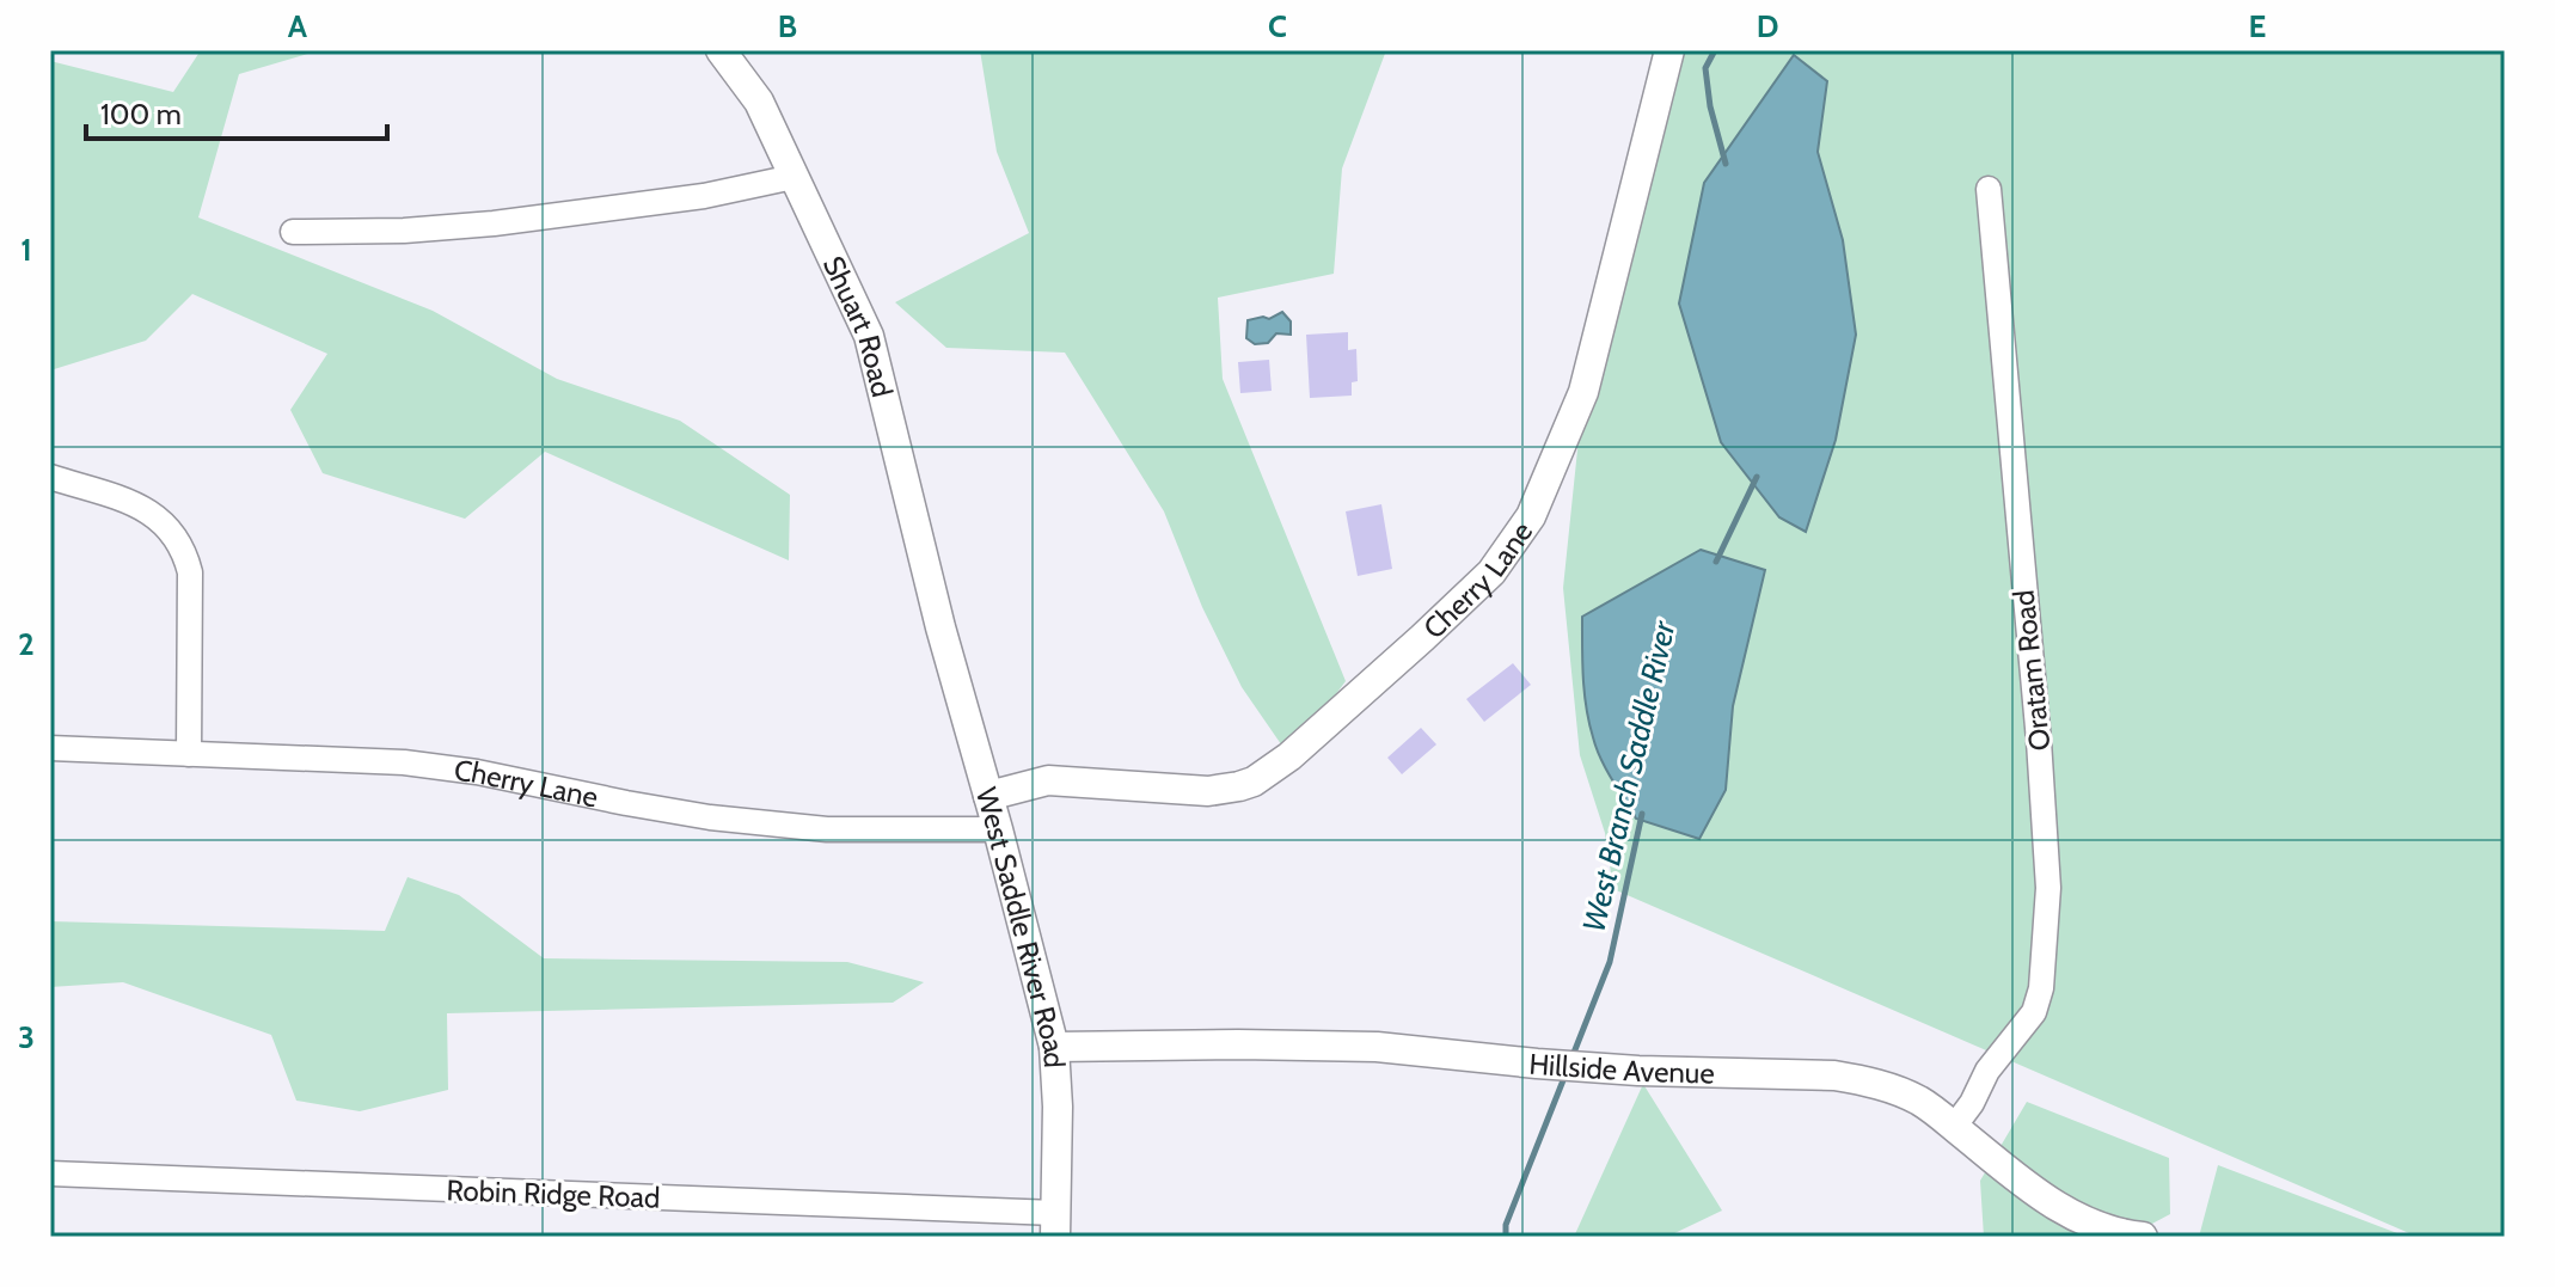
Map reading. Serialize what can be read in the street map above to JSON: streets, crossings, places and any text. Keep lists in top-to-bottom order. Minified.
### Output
{"streets":{"street":["Shuart Road","Cherry Lane","Oratam Road","West Saddle River Road","Hillside Avenue","Robin Ridge Road"]},"crossings":[["Shuart Road","West Saddle River Road"],["Cherry Lane","West Saddle River Road"],["Oratam Road","Hillside Avenue"],["West Saddle River Road","Hillside Avenue"],["West Saddle River Road","Robin Ridge Road"]],"water":["West Branch Saddle River"],"scale_bar":"100 m","grid":{"columns":["A","B","C","D","E"],"rows":["1","2","3"]}}
